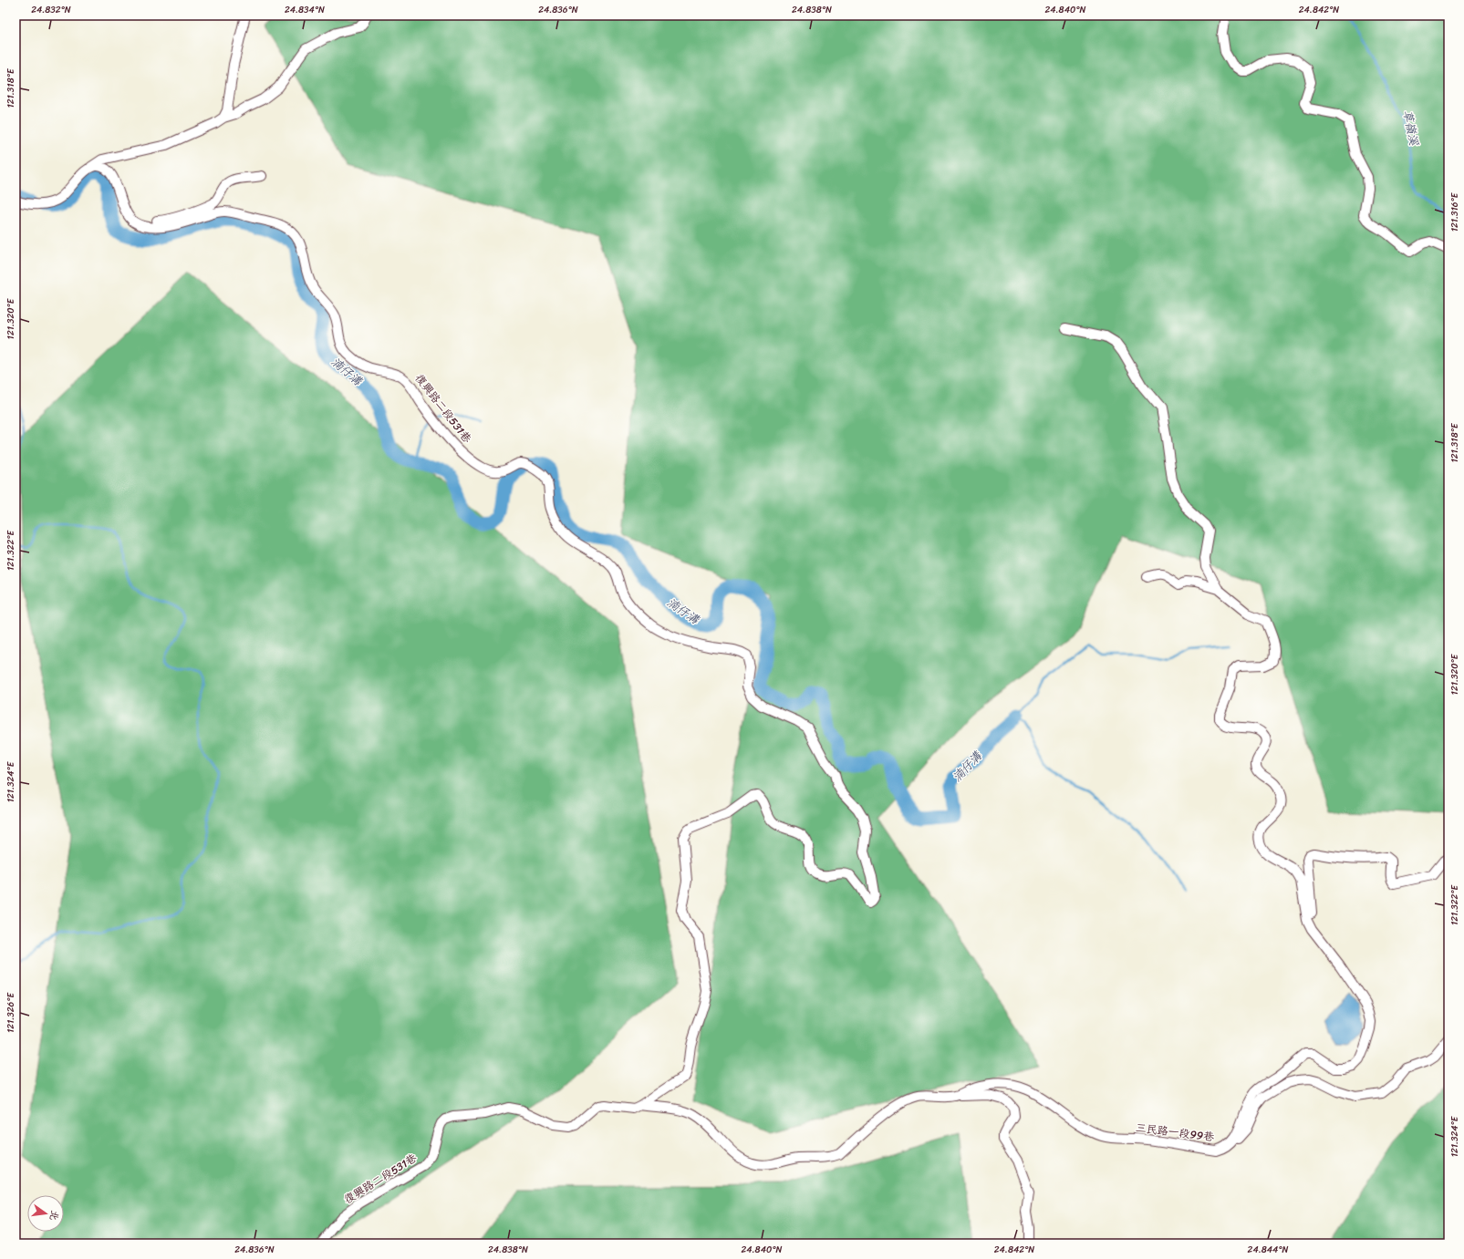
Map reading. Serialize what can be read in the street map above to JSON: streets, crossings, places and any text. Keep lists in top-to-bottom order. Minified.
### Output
{"streets":{"street":["復興路二段531巷","三民路一段99巷"]},"crossings":[["復興路二段531巷","三民路一段99巷"]],"water":["草嶺溪","湳仔溝"],"north":"right","coordinates":["24.832°N","24.834°N","24.836°N","24.838°N","24.840°N","24.842°N","121.318°E","121.316°E","121.320°E","121.322°E","121.324°E","121.326°E","24.844°N"]}
